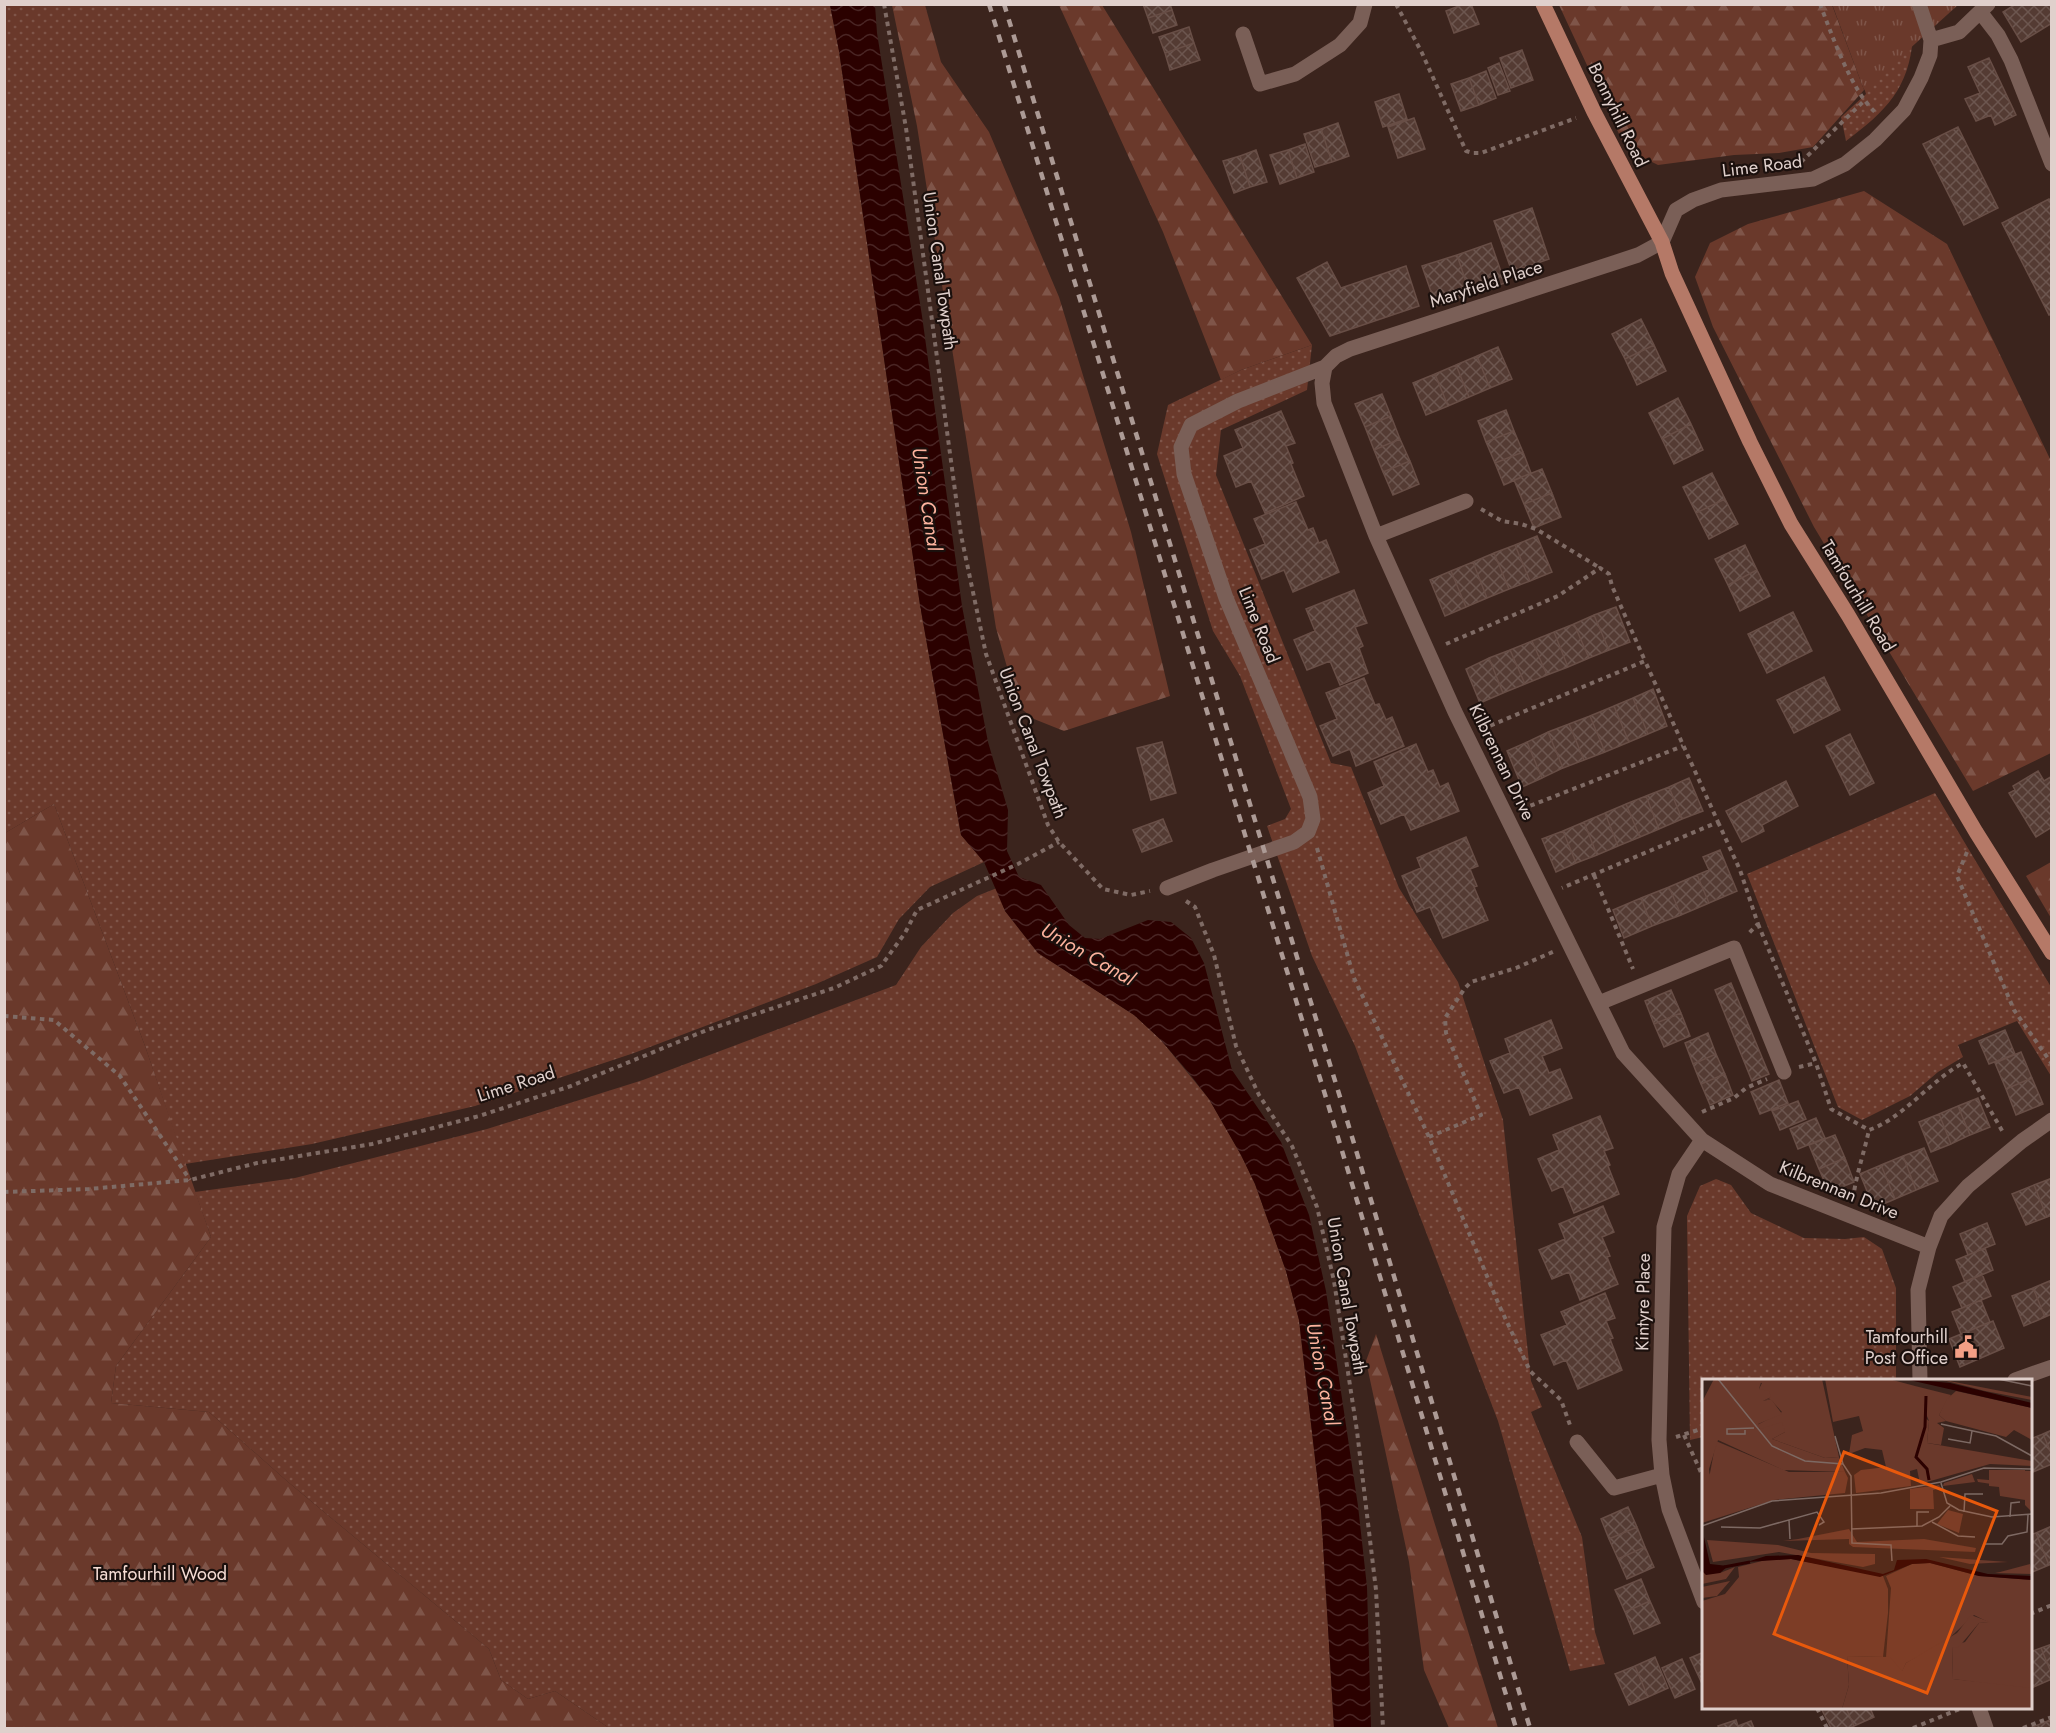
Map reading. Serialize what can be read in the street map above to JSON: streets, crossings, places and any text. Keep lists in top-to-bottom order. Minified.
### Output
{"streets":{"main road":["Bonnyhill Road","Tamfourhill Road"],"street":["Lime Road","Maryfield Place","Kilbrennan Drive","Kintyre Place"],"path":["Union Canal Towpath"]},"crossings":[["Bonnyhill Road","Lime Road"],["Bonnyhill Road","Maryfield Place"],["Bonnyhill Road","Tamfourhill Road"],["Lime Road","Union Canal Towpath"],["Lime Road","Maryfield Place"],["Lime Road","Tamfourhill Road"],["Lime Road","Kilbrennan Drive"],["Maryfield Place","Tamfourhill Road"],["Maryfield Place","Kilbrennan Drive"],["Kilbrennan Drive","Kintyre Place"]],"water":["Union Canal"],"parks":["Tamfourhill Wood"],"places":{"public building":["Tamfourhill Post Office"]}}
